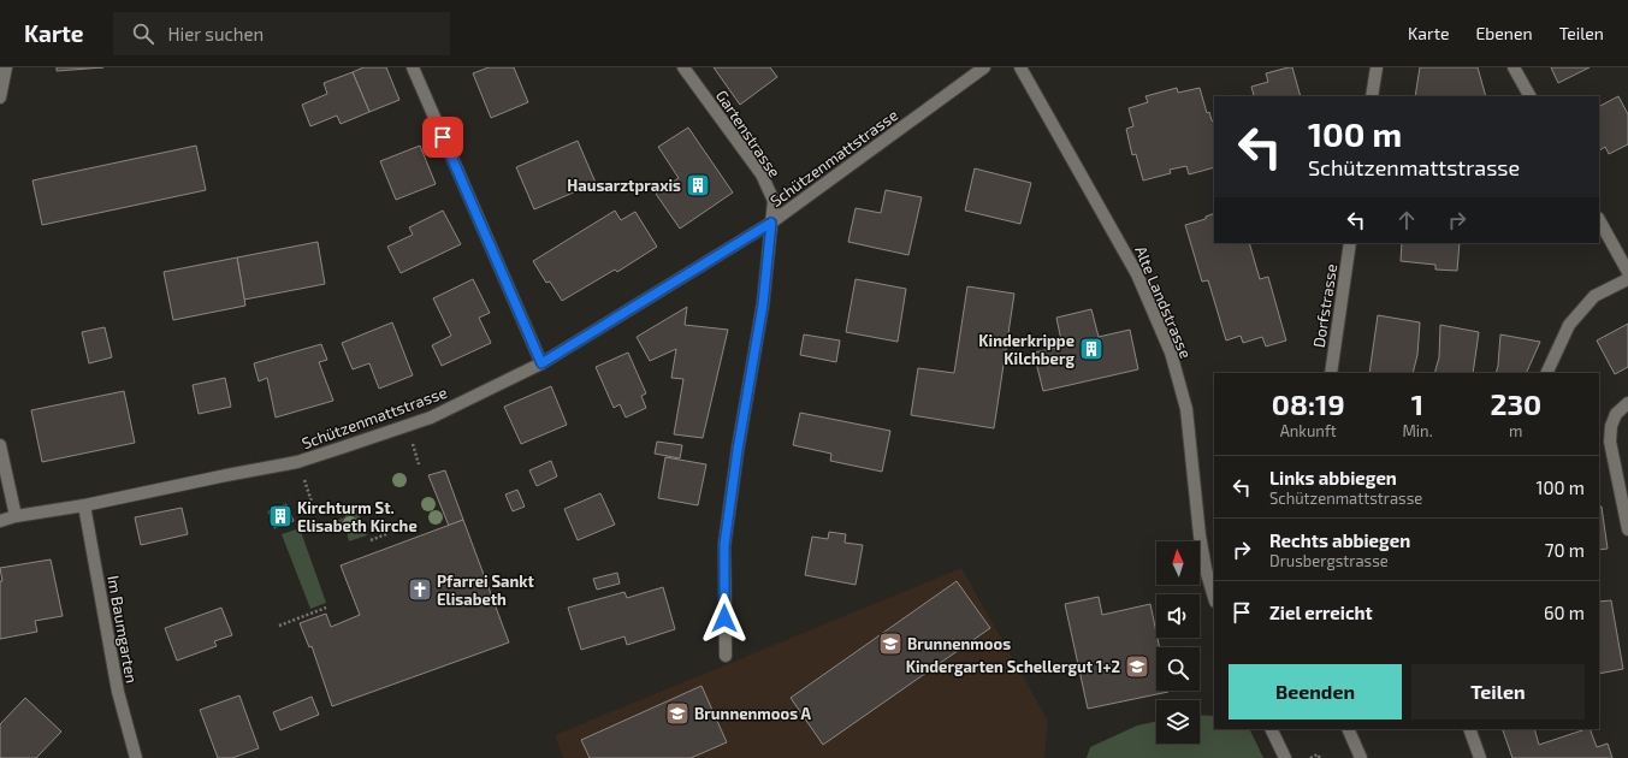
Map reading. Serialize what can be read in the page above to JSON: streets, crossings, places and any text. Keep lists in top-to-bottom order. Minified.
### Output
{"streets":{"street":["Gartenstrasse","Schützenmattstrasse","Alte Landstrasse","Dorfstrasse","Im Baumgarten"]},"crossings":[["Gartenstrasse","Schützenmattstrasse"],["Schützenmattstrasse","Im Baumgarten"]],"places":{"building":["Hausarztpraxis","Kinderkrippe Kilchberg","Kirchturm St. Elisabeth Kirche"],"church":["Pfarrei Sankt Elisabeth"],"school or university":["Brunnenmoos","Kindergarten Schellergut 1+2","Brunnenmoos A"]},"north":"top","page":{"header":"Karte","search":"Hier suchen","nav":["Karte","Ebenen","Teilen"],"turn":["100 m","Schützenmattstrasse"],"eta":["08:19","Ankunft","1","Min.","230","m"],"list":[{"name":"Links abbiegen","note":"Schützenmattstrasse","value":"100 m"},{"name":"Rechts abbiegen","note":"Drusbergstrasse","value":"70 m"},{"name":"Ziel erreicht","value":"60 m"}],"buttons":["Beenden","Teilen"]}}
